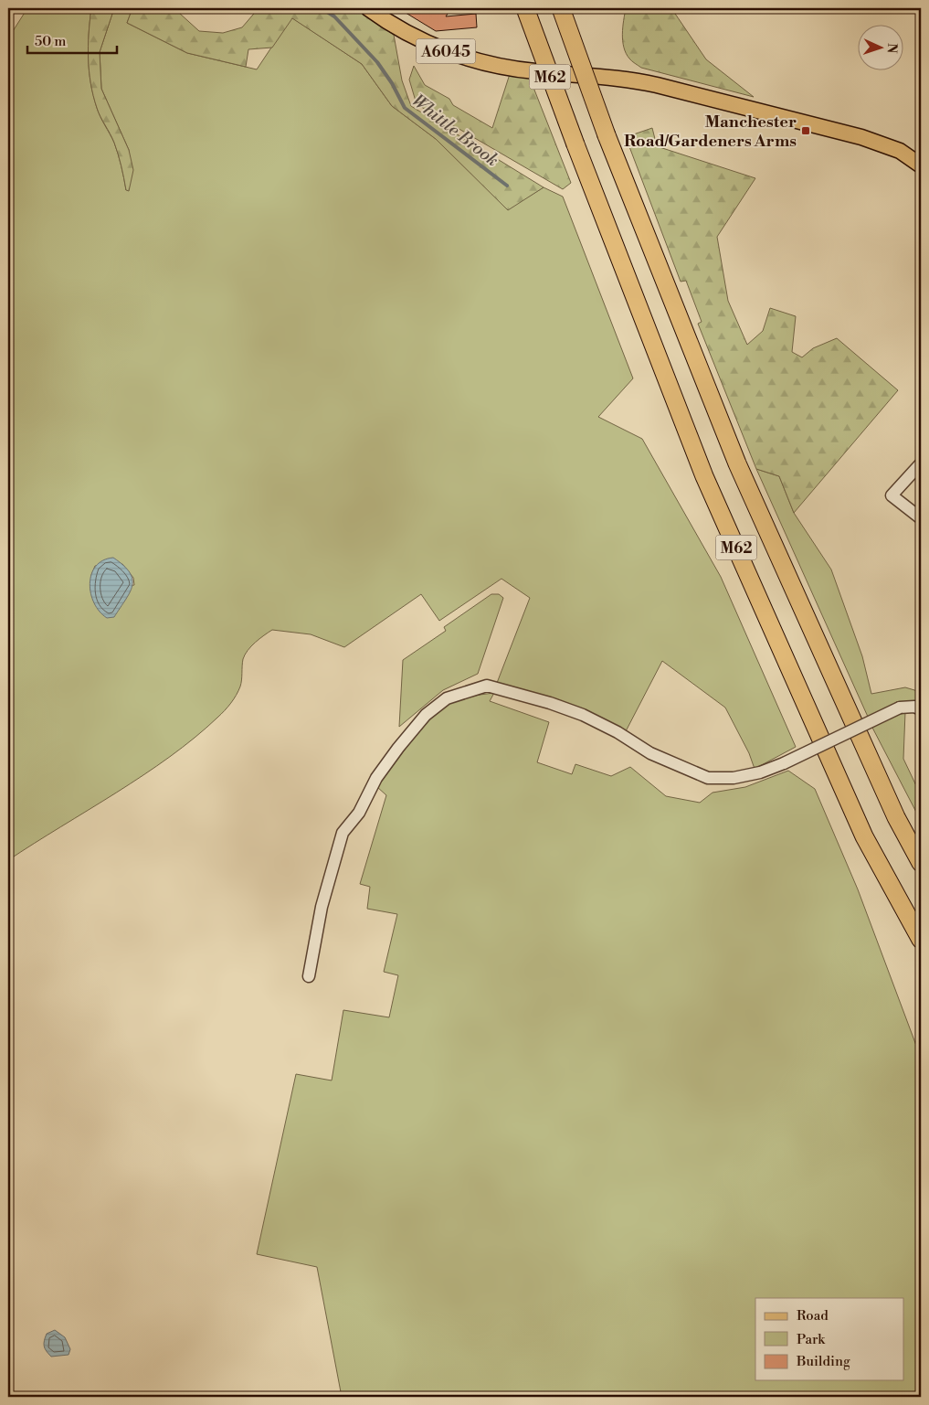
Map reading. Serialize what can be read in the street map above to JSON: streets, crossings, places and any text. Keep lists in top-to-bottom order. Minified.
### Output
{"streets":{"highway":["M62"],"main road":["A6045"]},"water":["Whittle Brook"],"places":{"transit":["Manchester Road/Gardeners Arms"]},"legend":["Road","Park","Building"],"scale_bar":"50 m","north":"right"}
